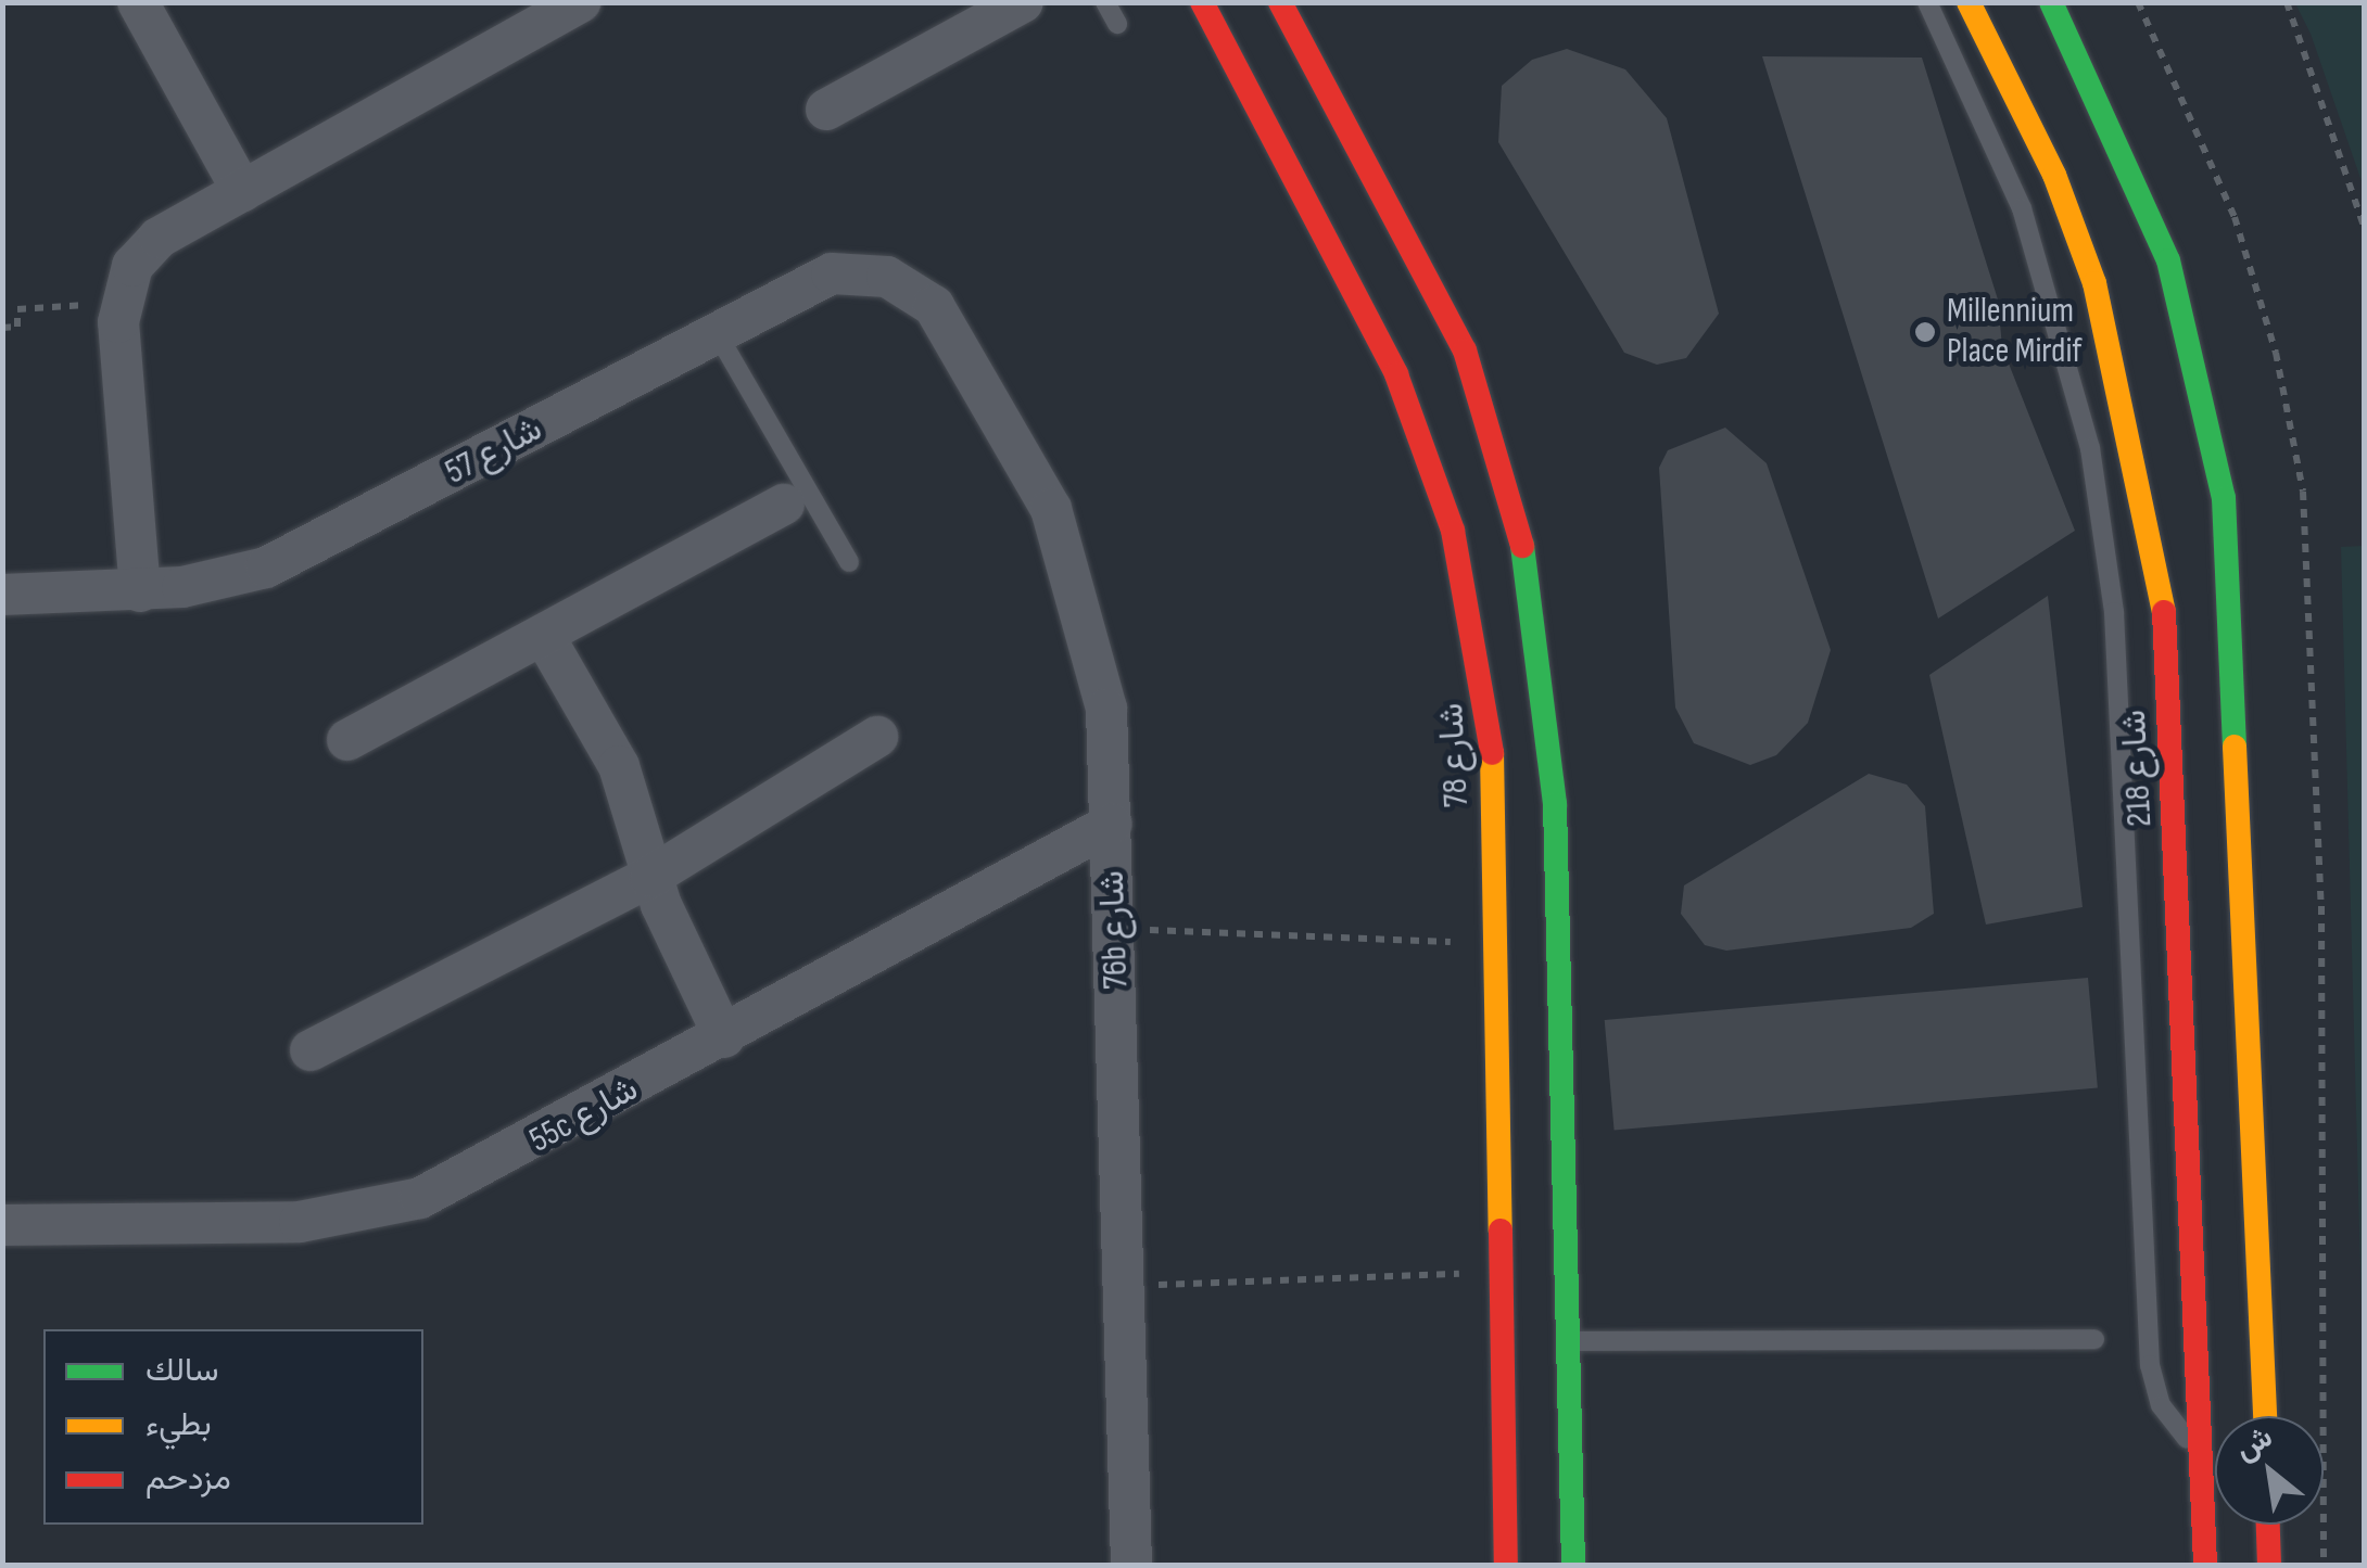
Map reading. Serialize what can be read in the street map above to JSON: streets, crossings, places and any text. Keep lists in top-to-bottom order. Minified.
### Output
{"streets":{"street":["شارع 57","شارع 78","شارع 218","76b شارع","55c شارع"]},"crossings":[["شارع 57","76b شارع"],["76b شارع","55c شارع"]],"places":["Millennium Place Mirdif"],"legend":["سالك","بطيء","مزدحم"],"north":"top left"}
